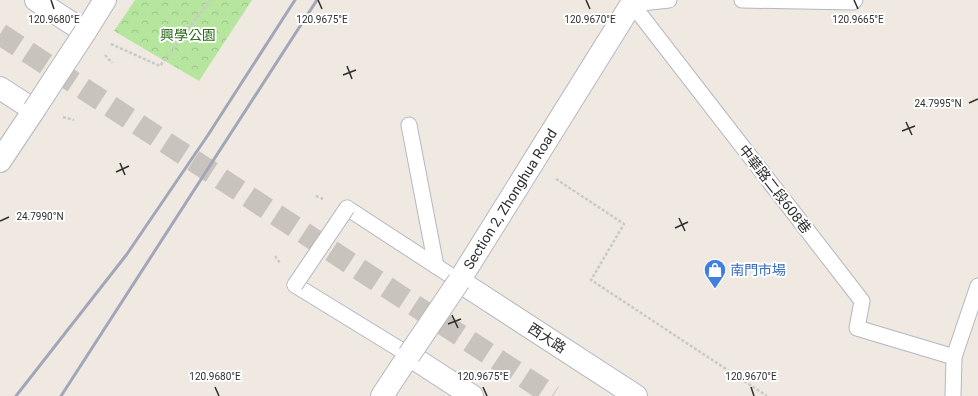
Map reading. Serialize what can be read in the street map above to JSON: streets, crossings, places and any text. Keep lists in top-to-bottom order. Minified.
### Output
{"streets":{"street":["Section 2, Zhonghua Road","西大路"],"lane":["中華路二段608巷"]},"crossings":[["Section 2, Zhonghua Road","西大路"]],"parks":["興學公園"],"places":{"shop":["南門市場"]},"coordinates":["120.9680°E","120.9675°E","120.9665°E","120.9670°E","24.7995°N","24.7990°N"]}
